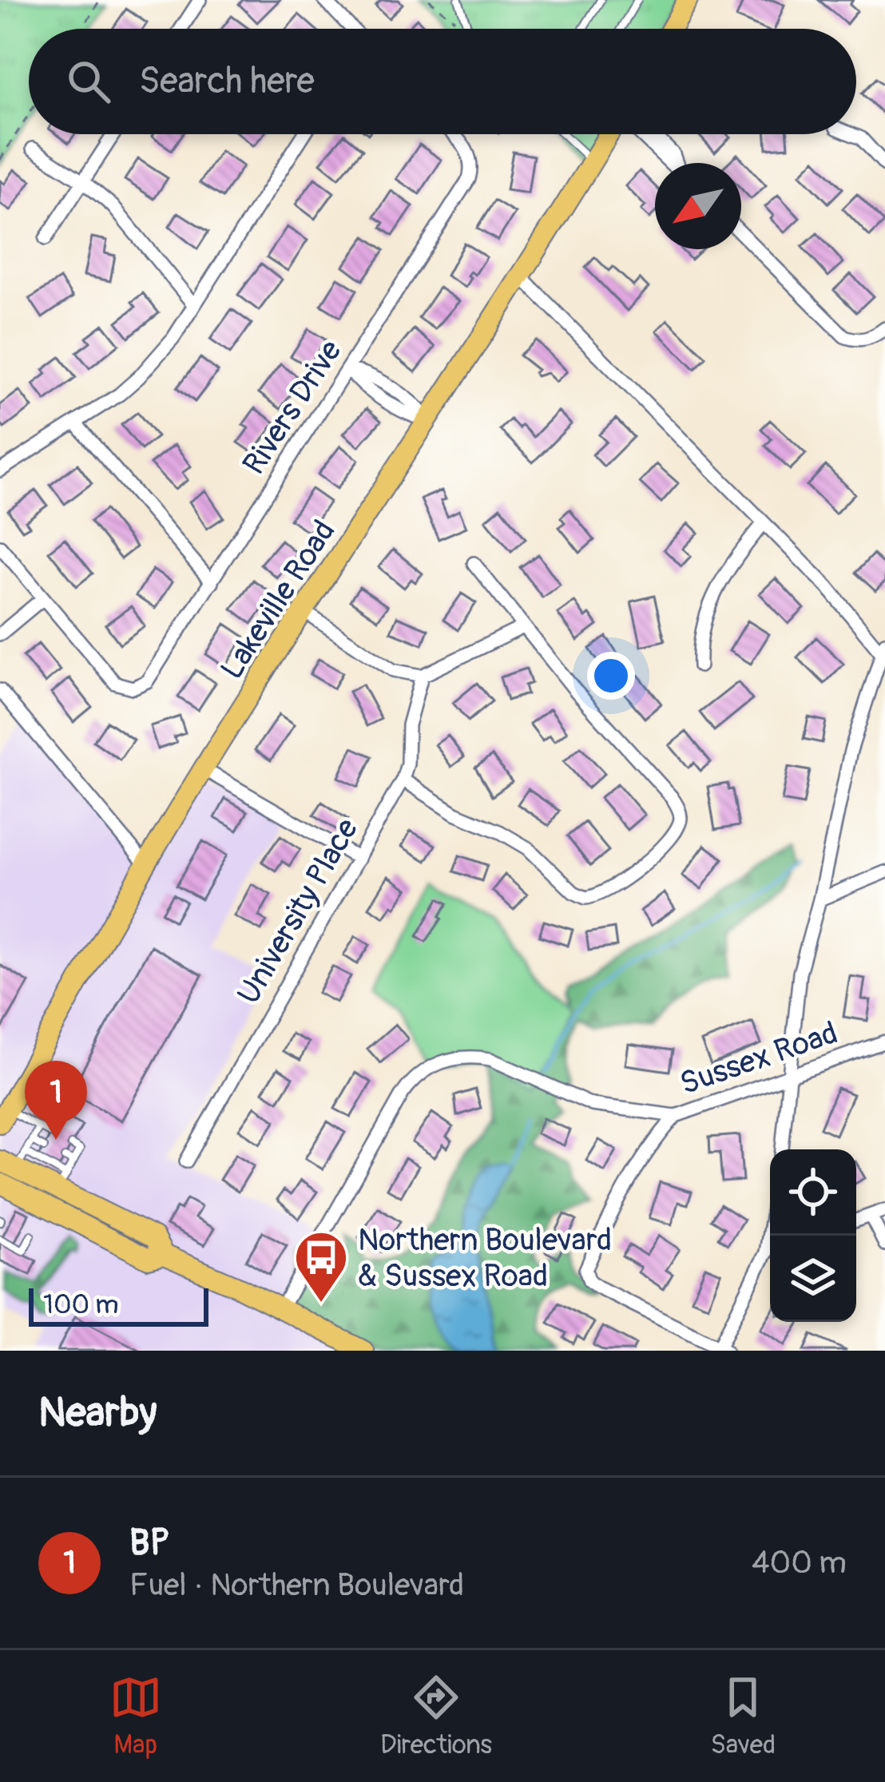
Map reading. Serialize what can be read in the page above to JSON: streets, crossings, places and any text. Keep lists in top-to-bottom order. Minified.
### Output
{"streets":{"main road":["Lakeville Road"],"street":["Rivers Drive","University Place","Sussex Road"]},"places":{"bus stop":["Northern Boulevard & Sussex Road"]},"scale_bar":"100 m","north":"bottom left","page":{"search":"Search here","pins":"1","scale":"100 m","heading":"Nearby","list":[{"mark":"1","name":"BP","note":"Fuel · Northern Boulevard","value":"400 m"}],"nav":["Map","Directions","Saved"]}}
